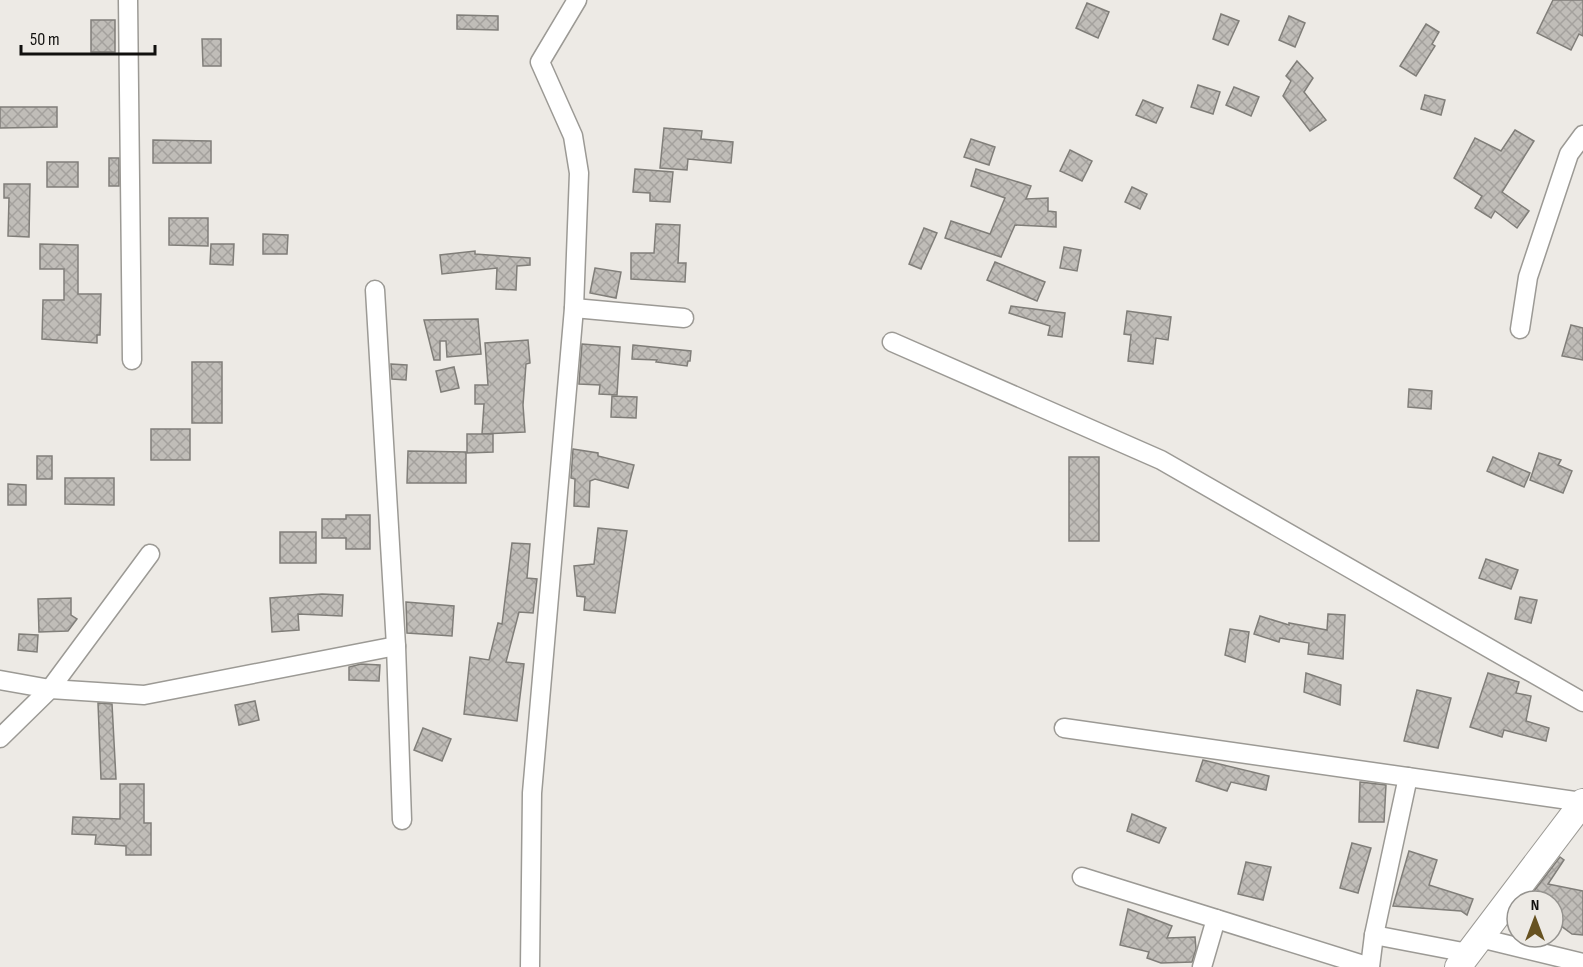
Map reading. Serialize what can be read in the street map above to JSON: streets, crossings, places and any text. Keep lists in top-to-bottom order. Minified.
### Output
{"scale_bar":"50 m","north":"top"}
